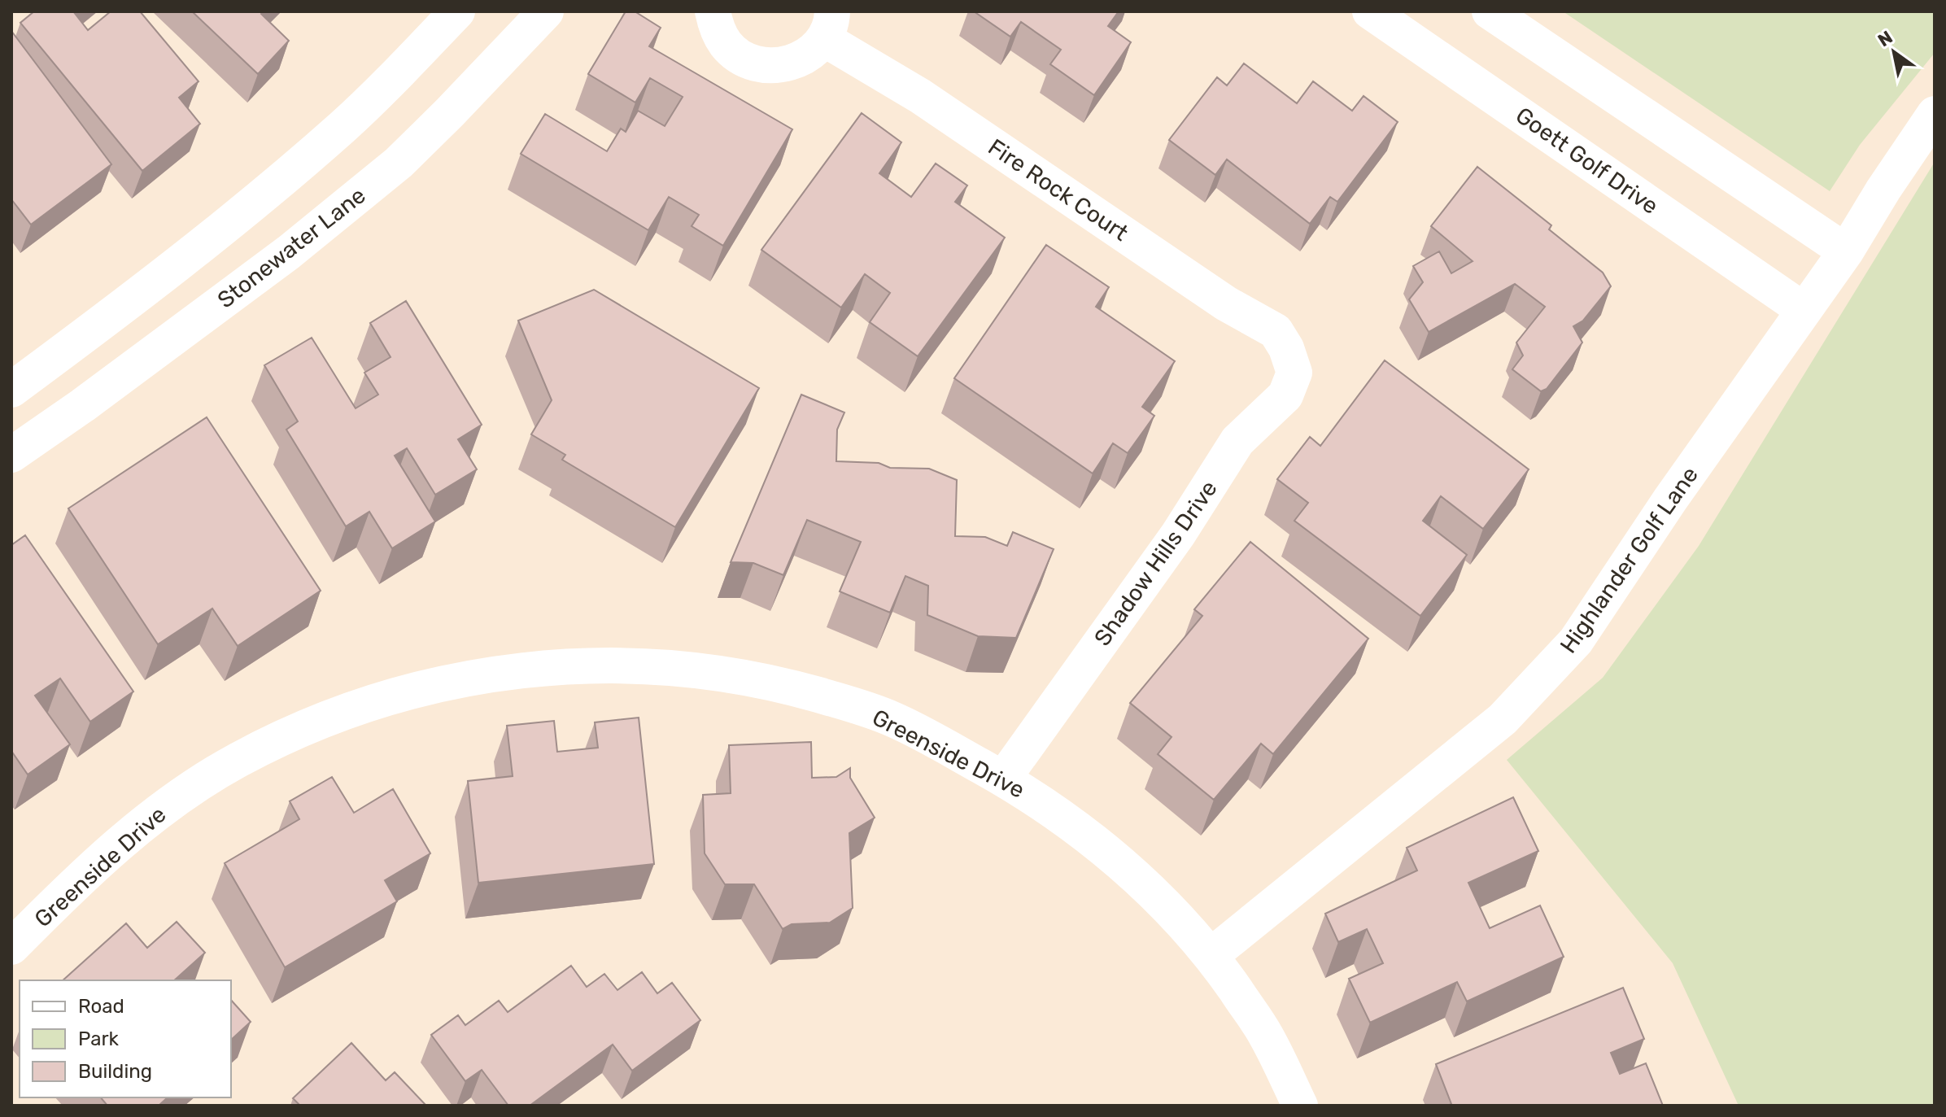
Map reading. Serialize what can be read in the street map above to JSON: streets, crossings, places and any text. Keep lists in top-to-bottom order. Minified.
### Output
{"streets":{"street":["Goett Golf Drive","Fire Rock Court","Stonewater Lane","Highlander Golf Lane","Shadow Hills Drive","Greenside Drive"]},"crossings":[["Goett Golf Drive","Highlander Golf Lane"],["Fire Rock Court","Shadow Hills Drive"],["Highlander Golf Lane","Greenside Drive"],["Shadow Hills Drive","Greenside Drive"]],"legend":["Road","Park","Building"],"north":"top left"}
